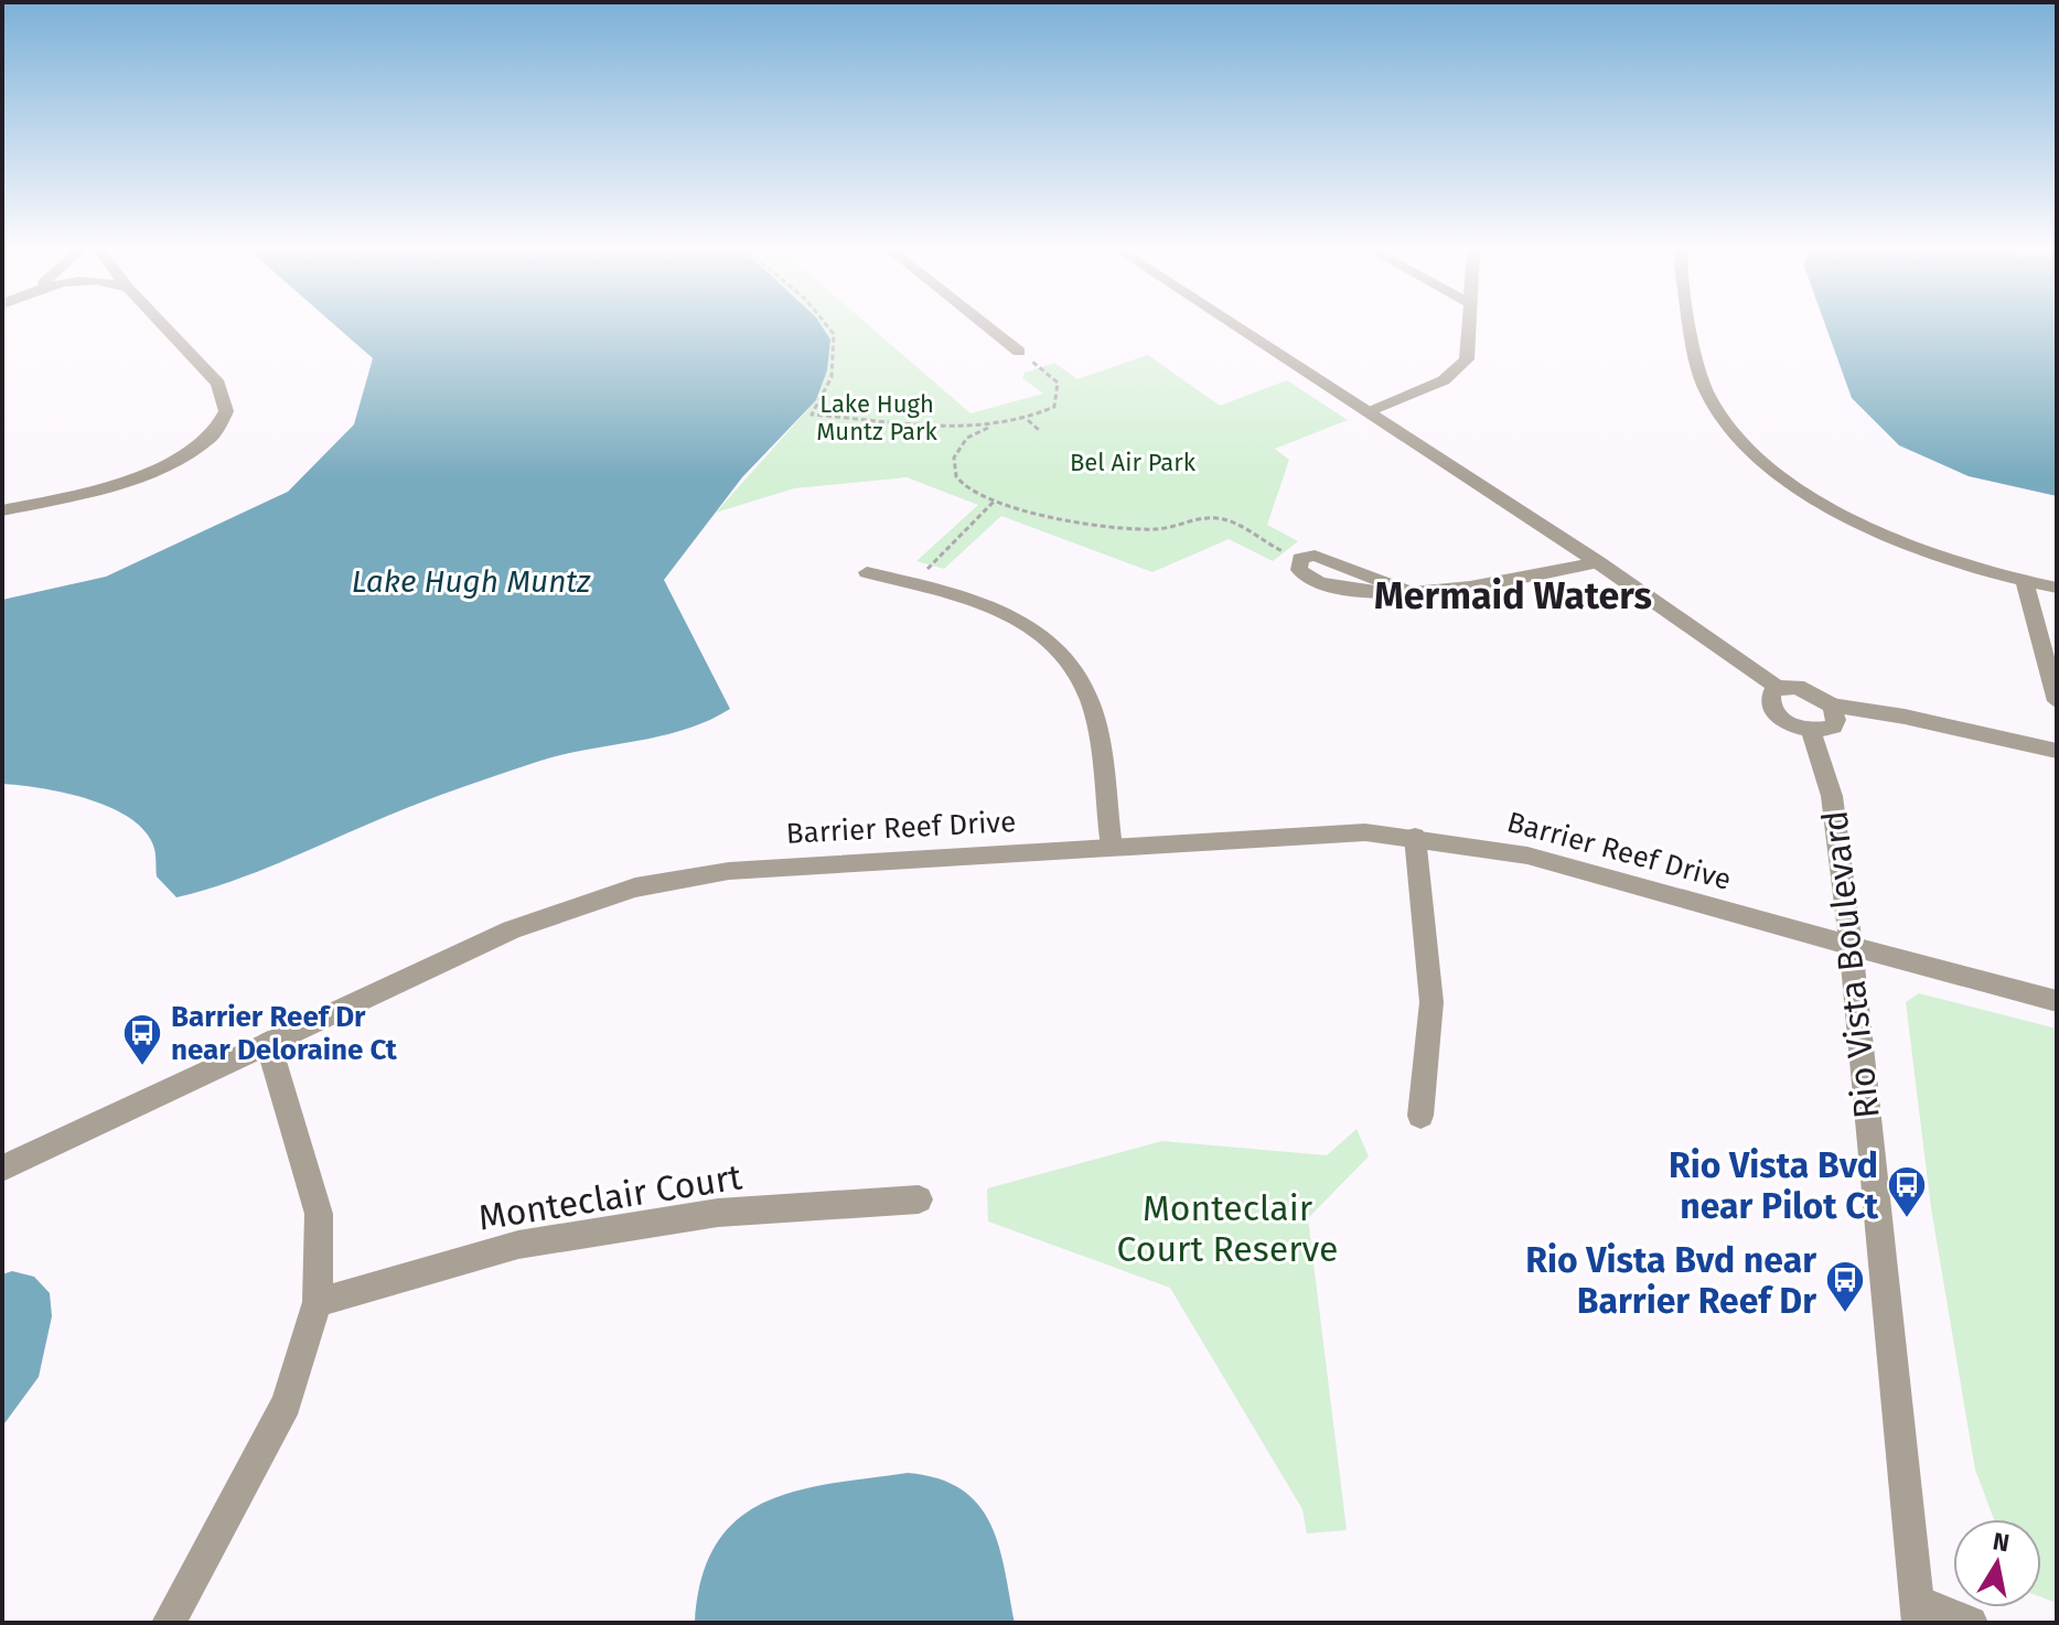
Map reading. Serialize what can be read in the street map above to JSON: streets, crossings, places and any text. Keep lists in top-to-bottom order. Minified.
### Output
{"streets":{"street":["Barrier Reef Drive","Rio Vista Boulevard","Monteclair Court"]},"crossings":[["Barrier Reef Drive","Rio Vista Boulevard"]],"districts":["Mermaid Waters"],"water":["Lake Hugh Muntz"],"parks":["Lake Hugh Muntz Park","Bel Air Park","Monteclair Court Reserve"],"places":{"bus stop":["Barrier Reef Dr near Deloraine Ct","Rio Vista Bvd near Pilot Ct","Rio Vista Bvd near Barrier Reef Dr"]},"north":"top"}
